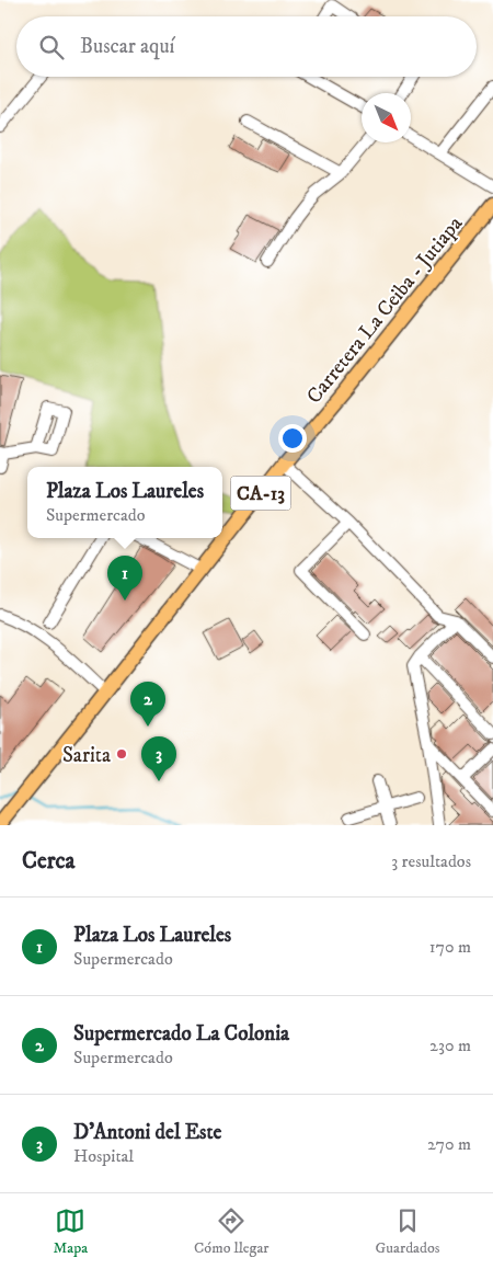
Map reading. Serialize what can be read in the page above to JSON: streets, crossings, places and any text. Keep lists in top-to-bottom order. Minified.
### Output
{"streets":{"main road":["Carretera La Ceiba - Jutiapa","CA-13"]},"places":["Sarita"],"north":"bottom right","page":{"search":"Buscar aquí","popup":["Plaza Los Laureles","Supermercado"],"pins":["1","2","3"],"heading":["Cerca","3 resultados"],"list":[{"mark":"1","name":"Plaza Los Laureles","note":"Supermercado","value":"170 m"},{"mark":"2","name":"Supermercado La Colonia","note":"Supermercado","value":"230 m"},{"mark":"3","name":"D’Antoni del Este","note":"Hospital","value":"270 m"}],"nav":["Mapa","Cómo llegar","Guardados"]}}
